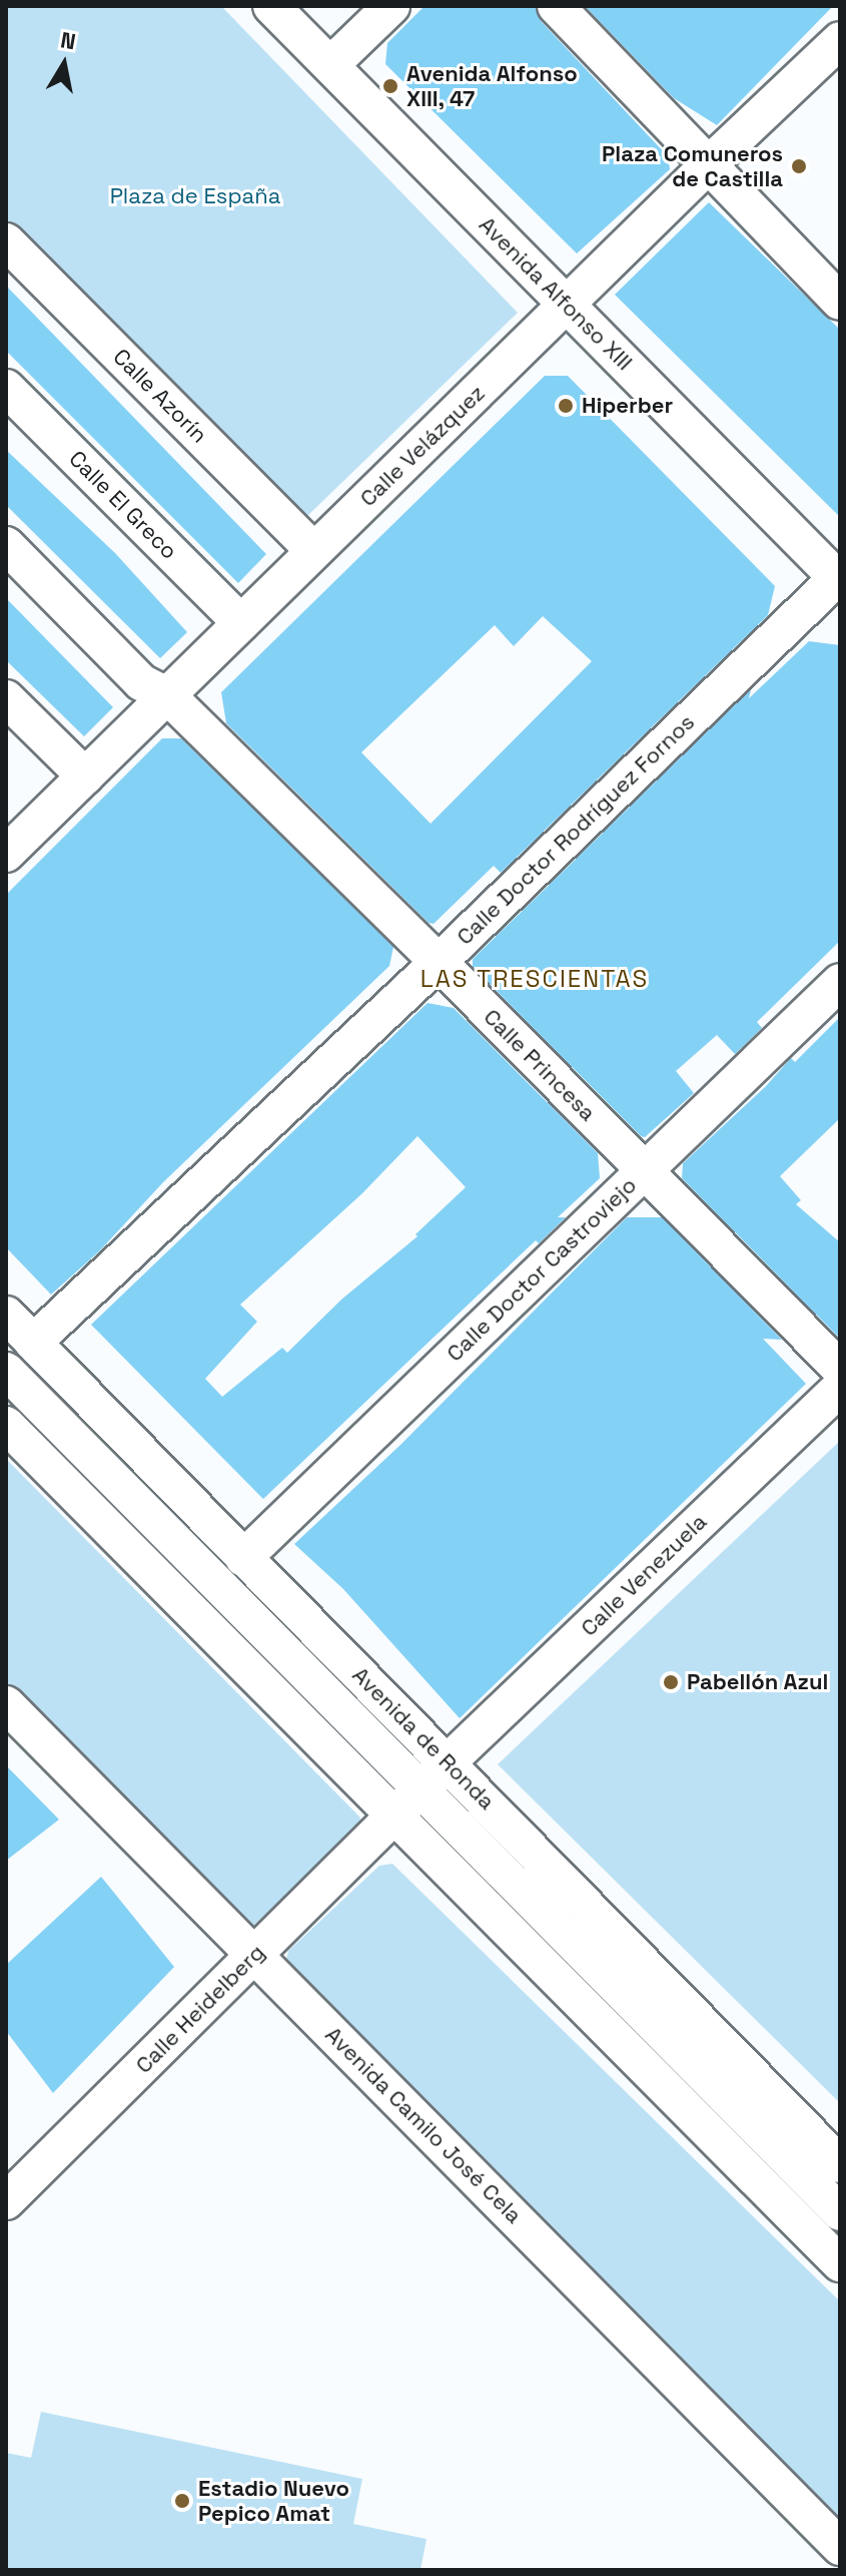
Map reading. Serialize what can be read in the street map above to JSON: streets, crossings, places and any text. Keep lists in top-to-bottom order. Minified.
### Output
{"streets":{"street":["Avenida Alfonso XIII","Calle Azorín","Calle Velázquez","Calle El Greco","Calle Doctor Rodríguez Fornos","Calle Princesa","Calle Doctor Castroviejo","Calle Venezuela","Avenida de Ronda","Calle Heidelberg","Avenida Camilo José Cela"]},"crossings":[["Avenida Alfonso XIII","Calle Velázquez"],["Avenida Alfonso XIII","Calle Doctor Rodríguez Fornos"],["Calle Azorín","Calle Velázquez"],["Calle Velázquez","Calle El Greco"],["Calle Velázquez","Calle Princesa"],["Calle Doctor Rodríguez Fornos","Calle Princesa"],["Calle Doctor Rodríguez Fornos","Avenida de Ronda"],["Calle Princesa","Calle Doctor Castroviejo"],["Calle Doctor Castroviejo","Avenida de Ronda"],["Calle Venezuela","Avenida de Ronda"],["Calle Venezuela","Calle Heidelberg"],["Calle Heidelberg","Avenida Camilo José Cela"]],"districts":["LAS TRESCIENTAS"],"parks":["Plaza de España"],"places":["Avenida Alfonso XIII, 47","Plaza Comuneros de Castilla","Hiperber","Pabellón Azul","Estadio Nuevo Pepico Amat"],"north":"top"}
